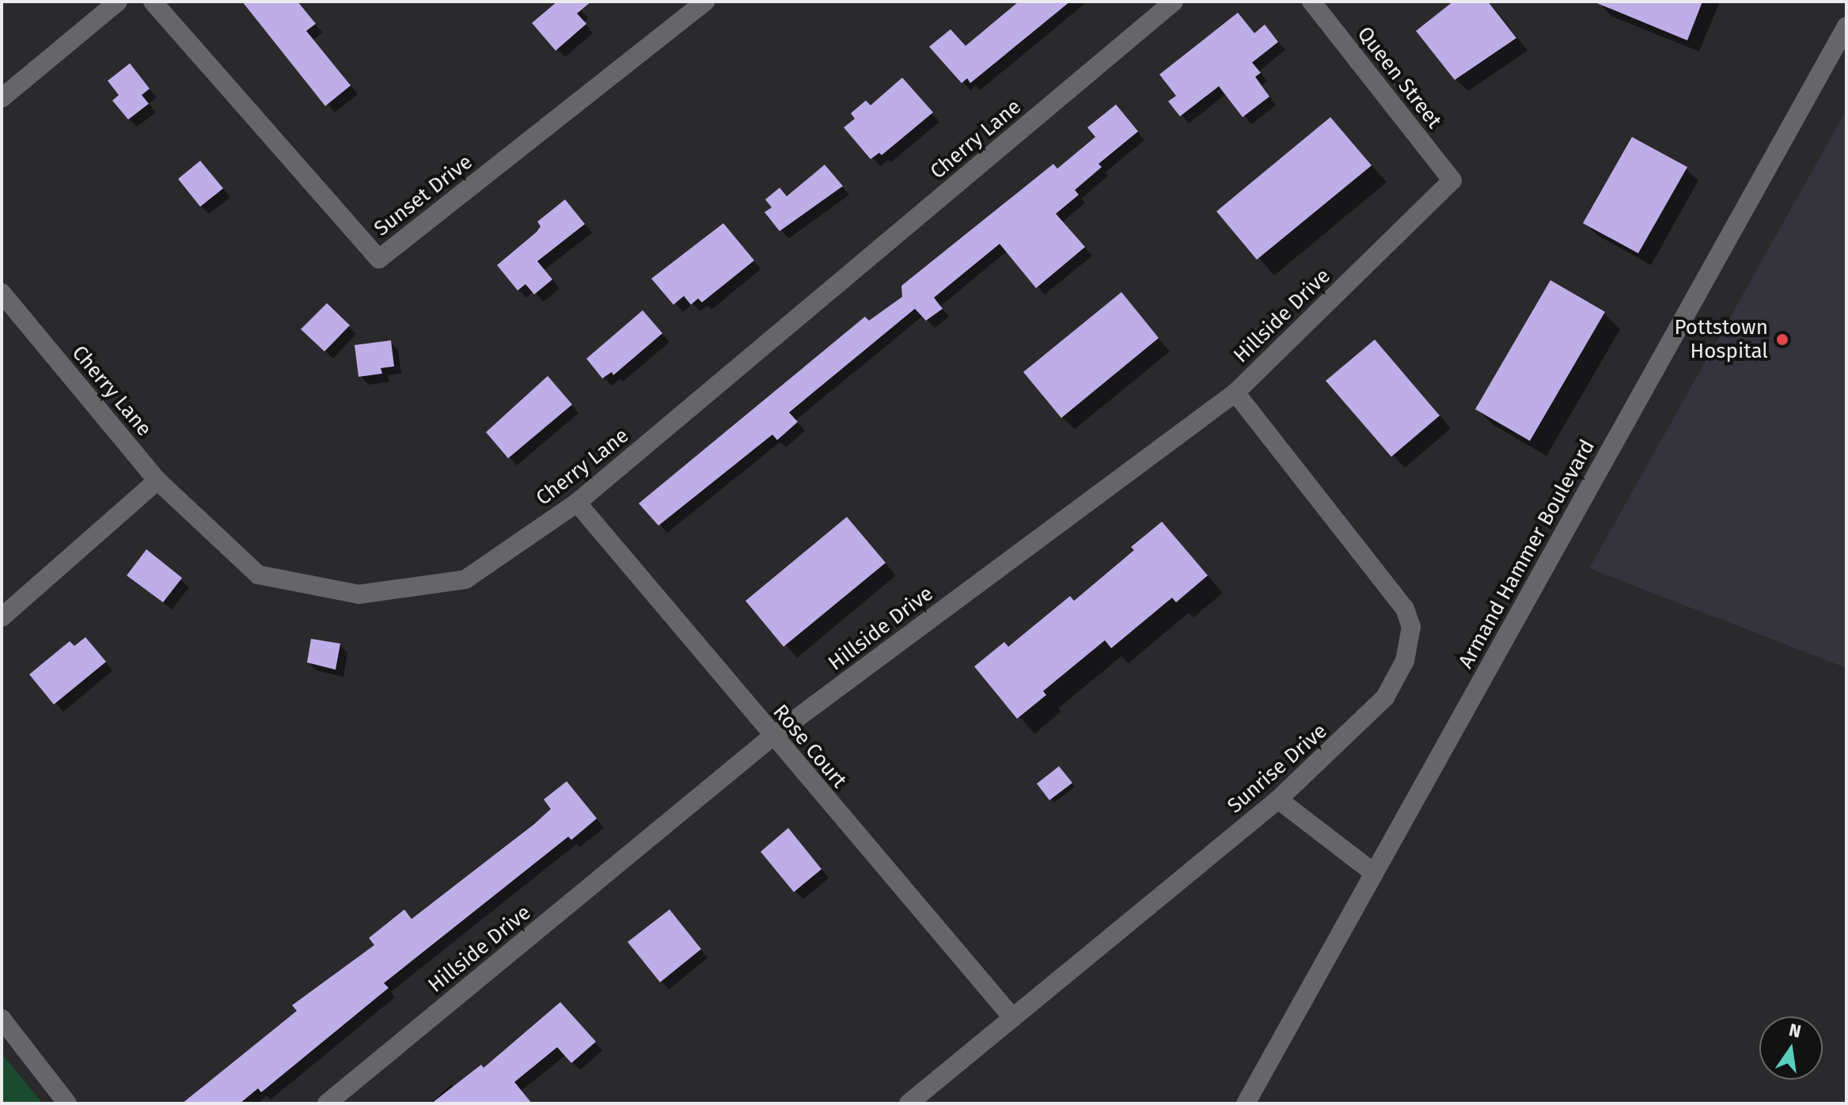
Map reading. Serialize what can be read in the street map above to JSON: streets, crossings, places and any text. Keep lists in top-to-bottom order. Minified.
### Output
{"streets":{"street":["Queen Street","Cherry Lane","Sunset Drive","Hillside Drive","Armand Hammer Boulevard","Rose Court","Sunrise Drive"]},"crossings":[["Queen Street","Hillside Drive"],["Cherry Lane","Rose Court"],["Hillside Drive","Rose Court"],["Hillside Drive","Sunrise Drive"],["Rose Court","Sunrise Drive"]],"places":["Pottstown Hospital"],"north":"top"}
